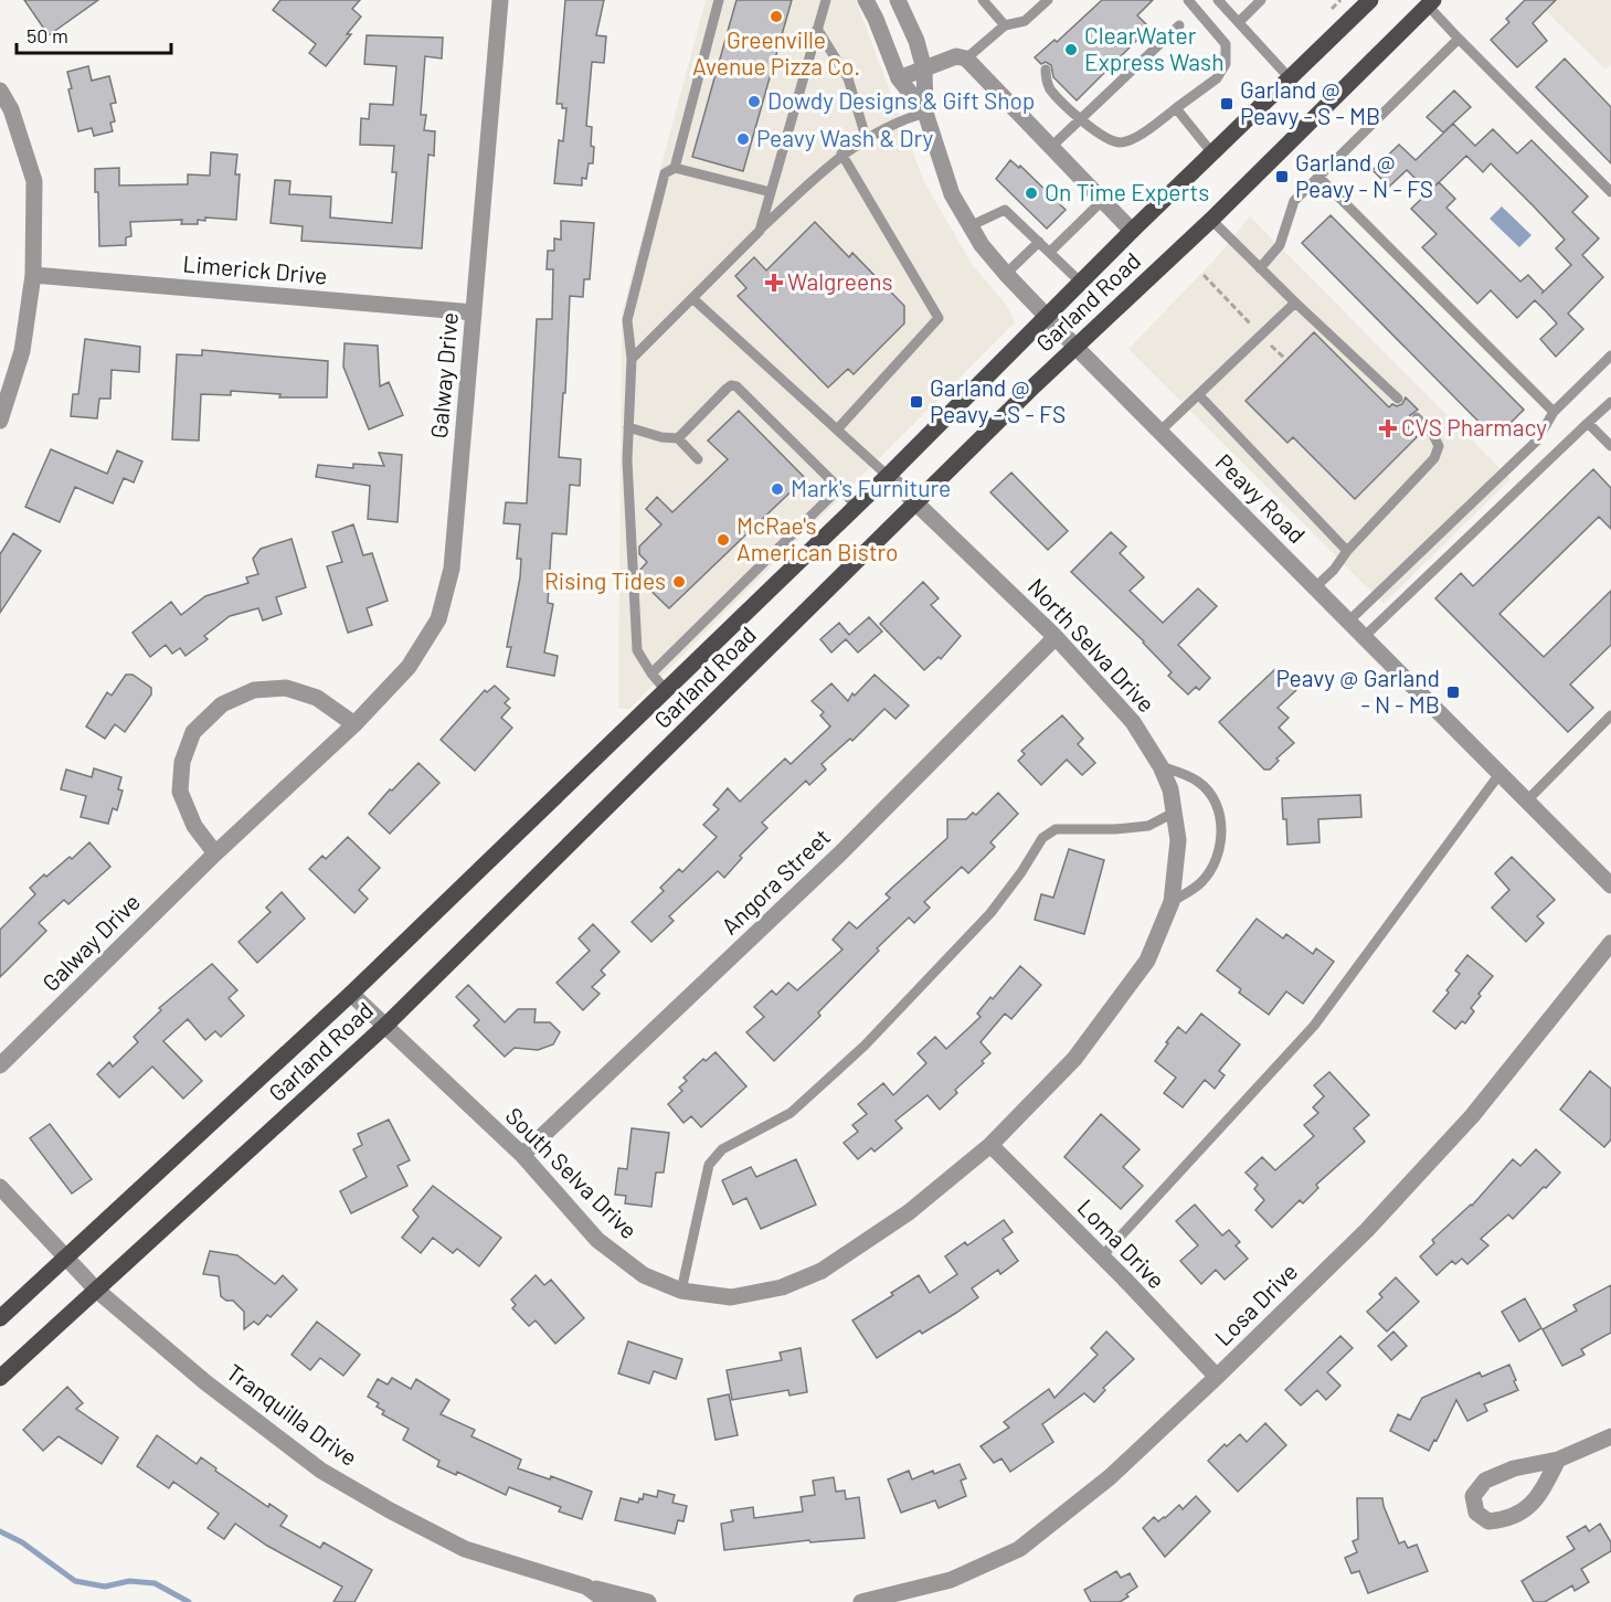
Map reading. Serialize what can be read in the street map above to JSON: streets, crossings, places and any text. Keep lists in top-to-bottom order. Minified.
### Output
{"streets":{"main road":["Garland Road"],"street":["Limerick Drive","Galway Drive","Peavy Road","North Selva Drive","Angora Street","South Selva Drive","Loma Drive","Losa Drive","Tranquilla Drive"]},"crossings":[["Limerick Drive","Galway Drive"],["Garland Road","Peavy Road"],["Garland Road","North Selva Drive"],["Garland Road","South Selva Drive"],["Garland Road","Tranquilla Drive"],["North Selva Drive","Angora Street"],["North Selva Drive","South Selva Drive"],["North Selva Drive","Loma Drive"],["Angora Street","South Selva Drive"],["South Selva Drive","Loma Drive"],["Loma Drive","Losa Drive"]],"places":{"other":["Greenville Avenue Pizza Co.","ClearWater Express Wash","Dowdy Designs & Gift Shop","Peavy Wash & Dry","On Time Experts","Mark's Furniture","McRae's American Bistro","Rising Tides"],"transit":["Garland @ Peavy - S - MB","Garland @ Peavy - N - FS","Garland @ Peavy - S - FS","Peavy @ Garland - N - MB"],"health":["Walgreens","CVS Pharmacy"]},"scale_bar":"50 m"}
